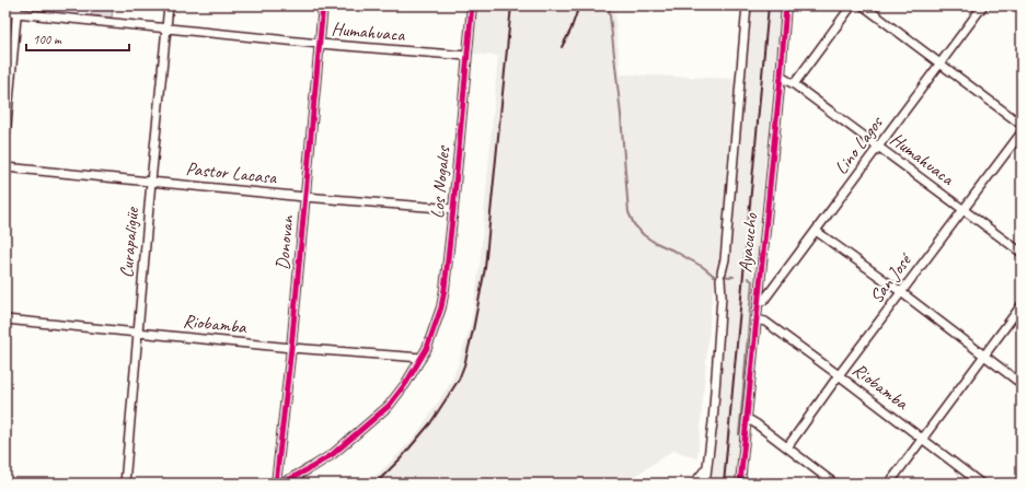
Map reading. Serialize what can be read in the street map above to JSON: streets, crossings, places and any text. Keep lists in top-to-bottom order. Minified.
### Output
{"streets":{"street":["Humahuaca","Lino Lagos","Pastor Lacasa","Los Nogales","Curapaligüe","Donovan","Ayacucho","San José","Riobamba"]},"crossings":[["Humahuaca","Lino Lagos"],["Humahuaca","Los Nogales"],["Humahuaca","Curapaligüe"],["Humahuaca","Donovan"],["Humahuaca","Ayacucho"],["Humahuaca","San José"],["Lino Lagos","Ayacucho"],["Pastor Lacasa","Los Nogales"],["Pastor Lacasa","Curapaligüe"],["Pastor Lacasa","Donovan"],["Los Nogales","Riobamba"],["Curapaligüe","Riobamba"],["Donovan","Riobamba"],["Ayacucho","Riobamba"],["San José","Riobamba"]],"scale_bar":"100 m"}
